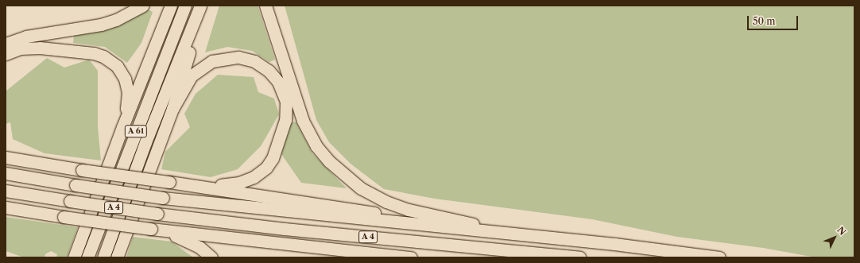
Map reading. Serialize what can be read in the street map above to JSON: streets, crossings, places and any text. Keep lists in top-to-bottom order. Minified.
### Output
{"streets":{"highway":["A 61","A 4"]},"scale_bar":"50 m","north":"top right"}
